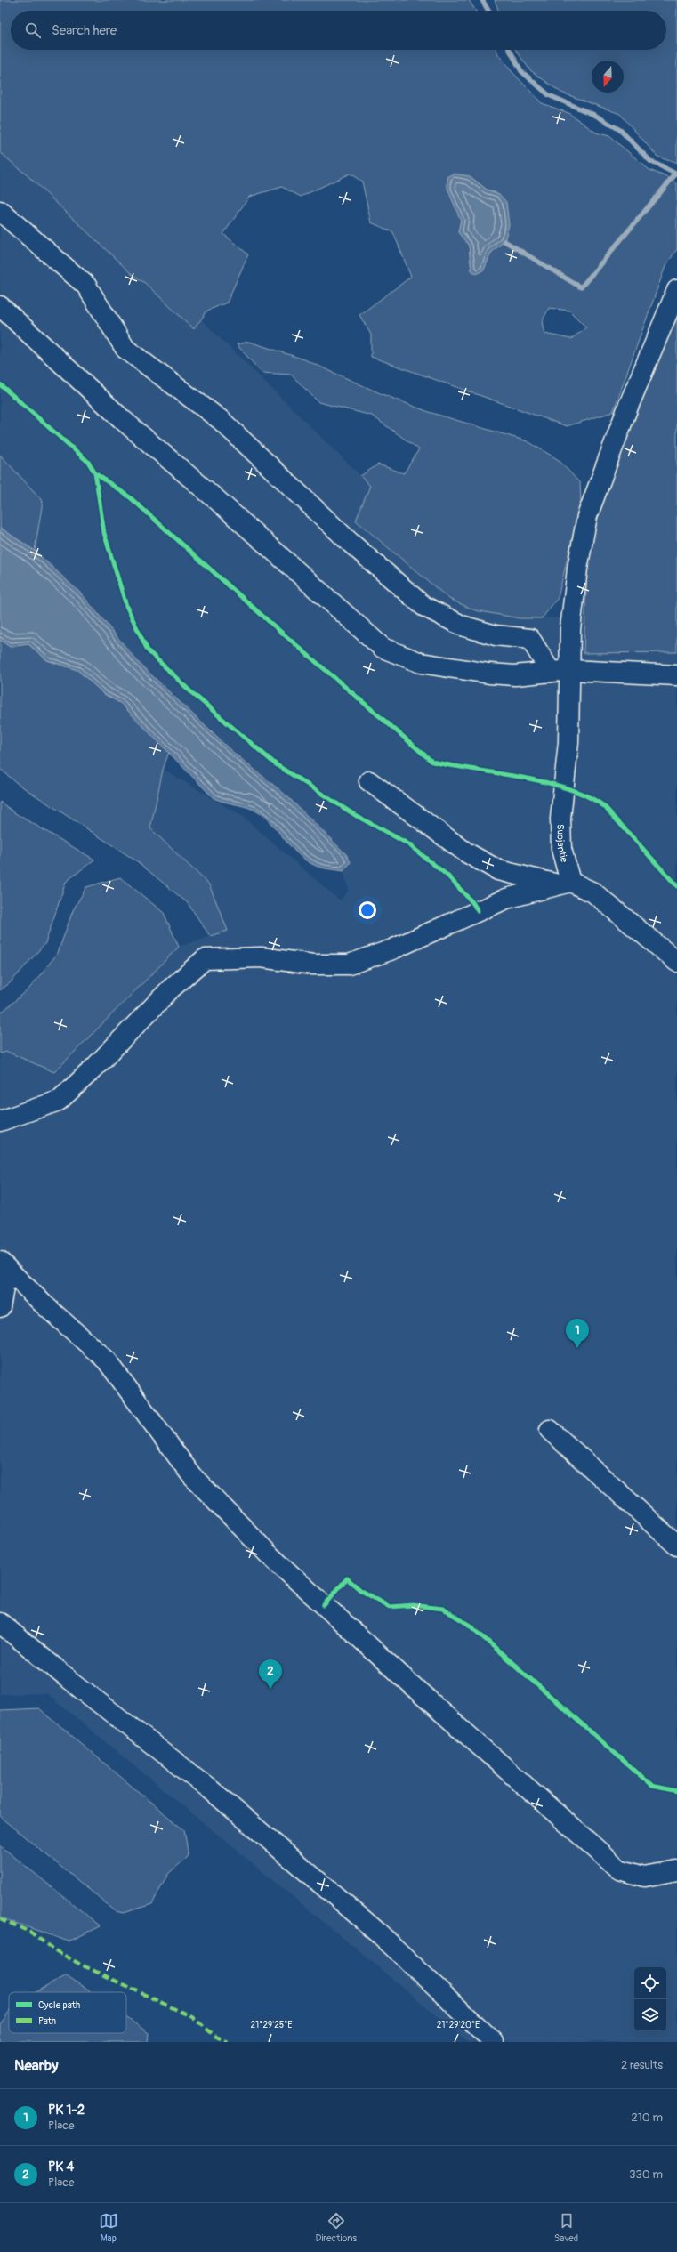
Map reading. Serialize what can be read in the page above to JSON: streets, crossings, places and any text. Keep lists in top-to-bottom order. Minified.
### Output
{"streets":{"lane":["Suojantie"]},"legend":["Cycle path","Path"],"north":"bottom","page":{"search":"Search here","pins":["1","2"],"heading":["Nearby","2 results"],"list":[{"mark":"1","name":"PK 1-2","note":"Place","value":"210 m"},{"mark":"2","name":"PK 4","note":"Place","value":"330 m"}],"nav":["Map","Directions","Saved"]},"coordinates":["21°29'25\"E","21°29'20\"E"]}
